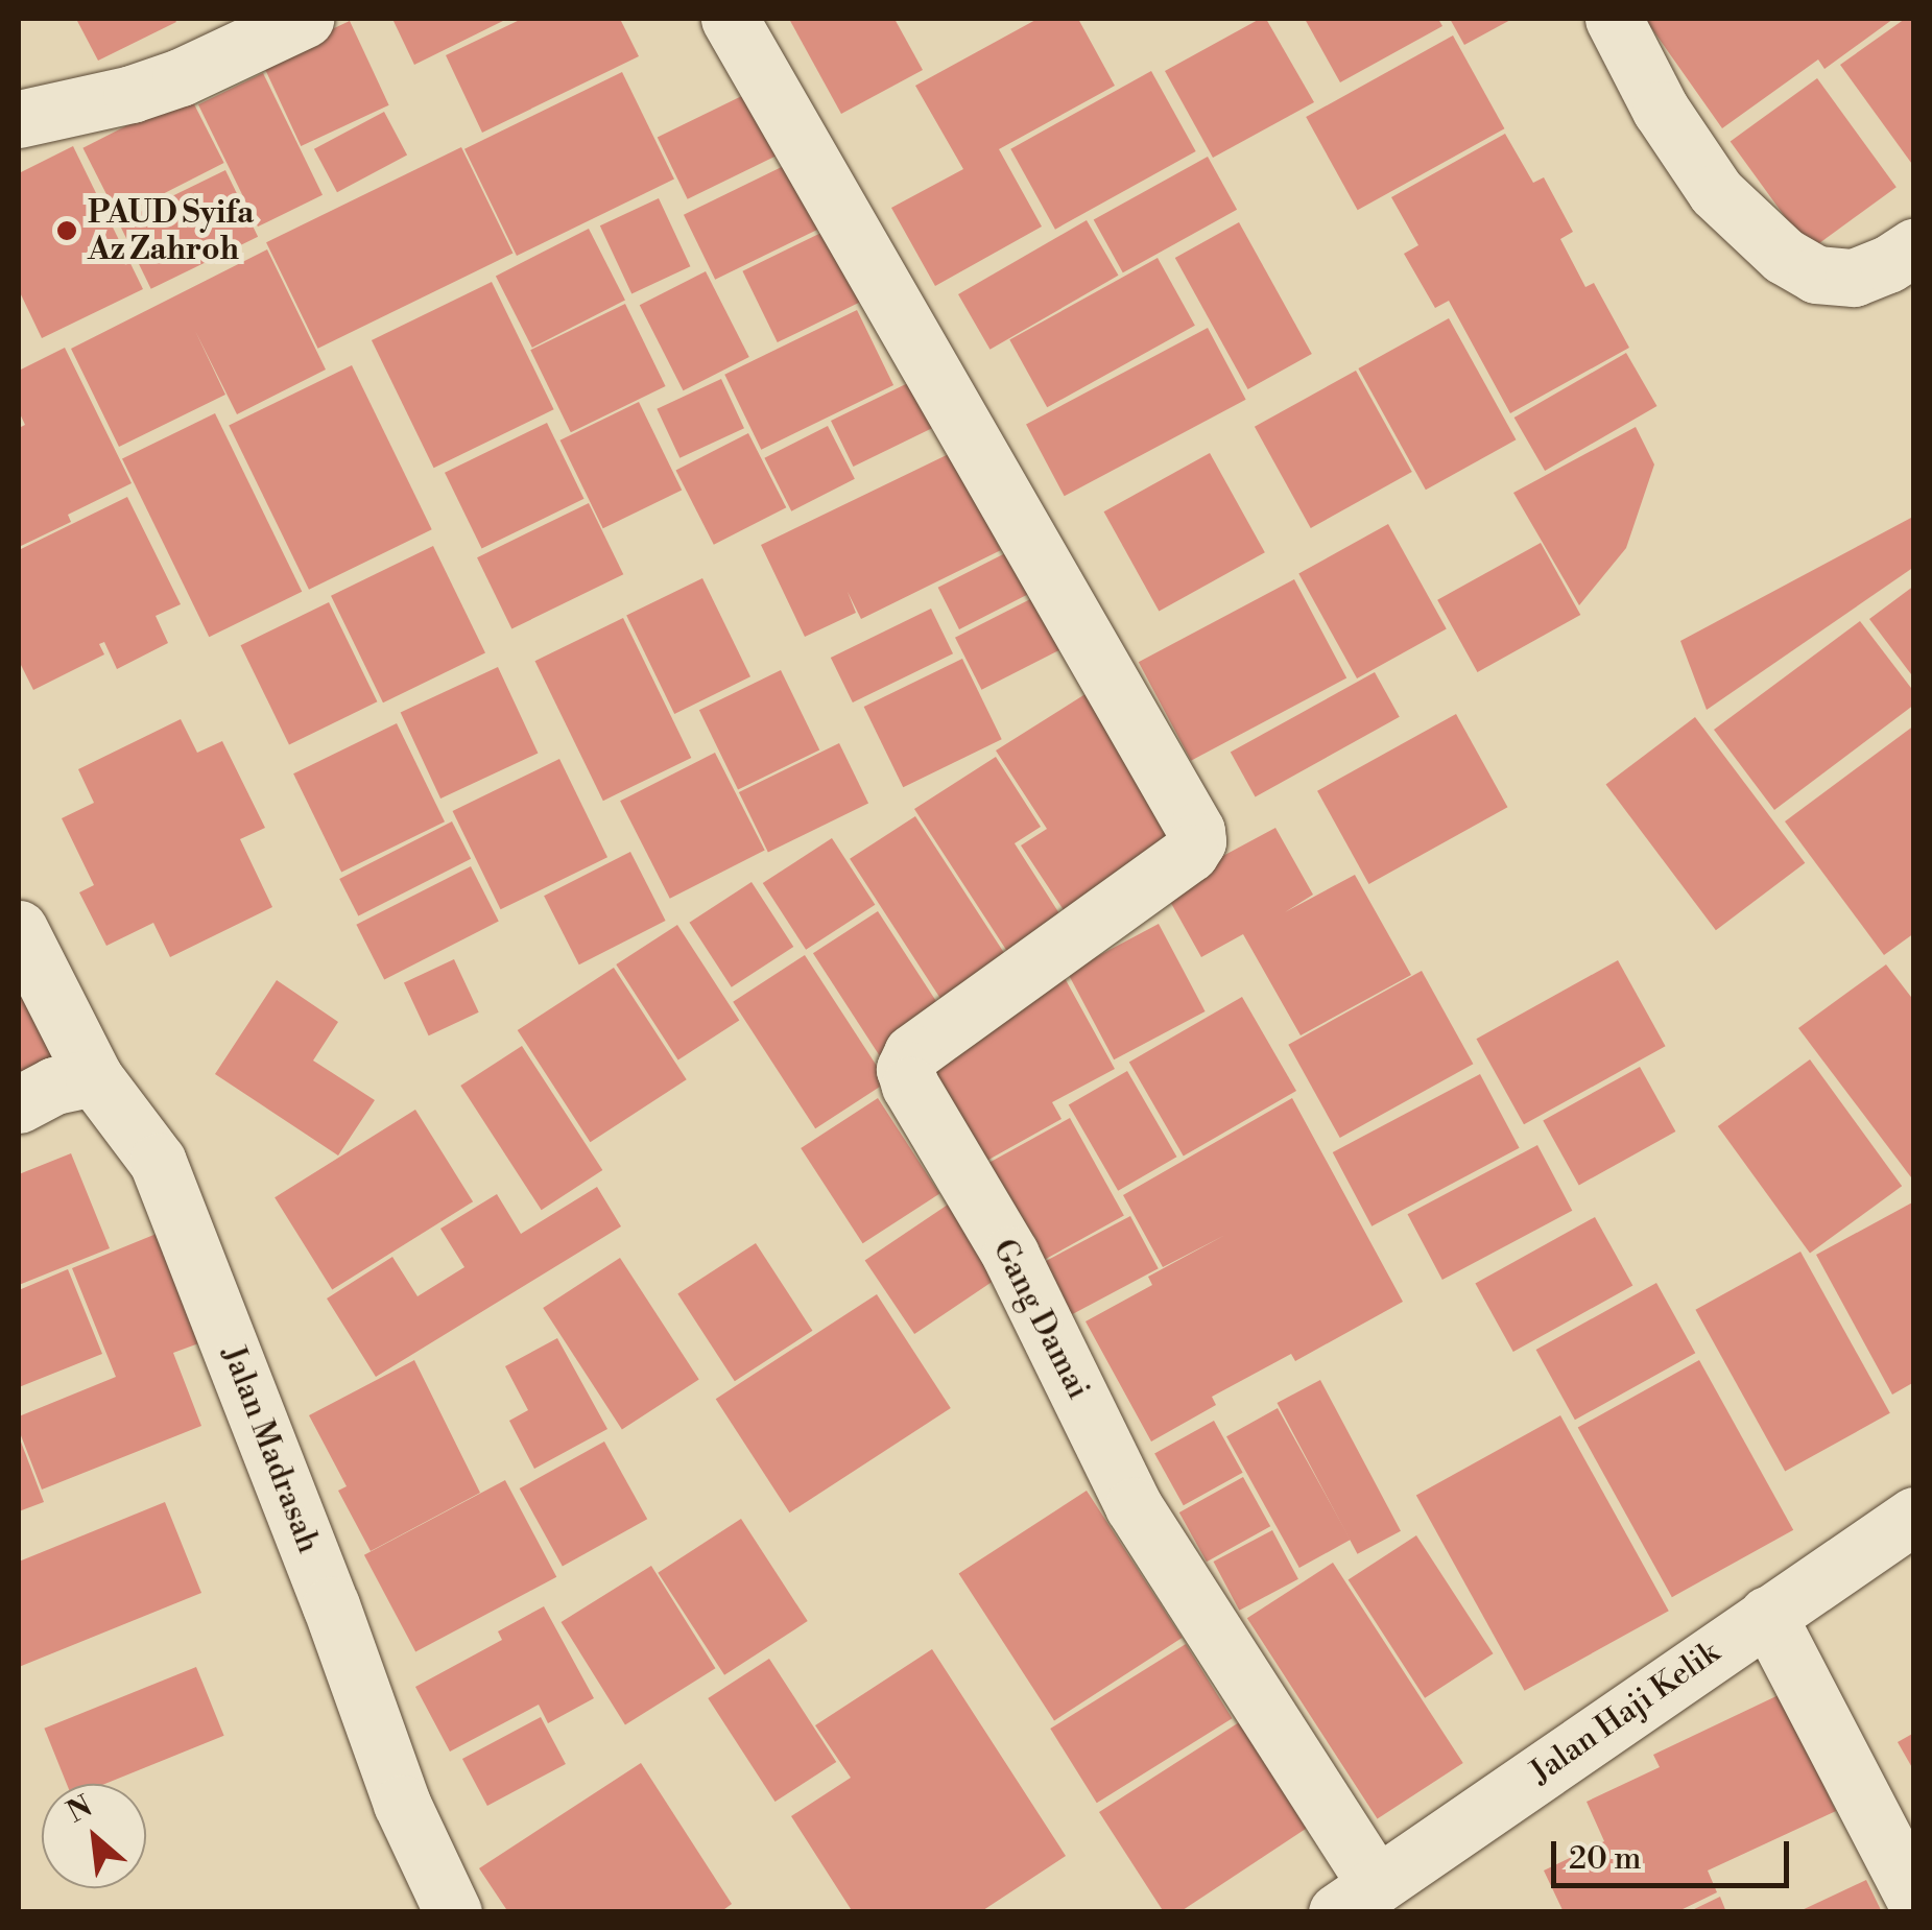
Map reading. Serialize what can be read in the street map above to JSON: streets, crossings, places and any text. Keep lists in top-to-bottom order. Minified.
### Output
{"streets":{"street":["Gang Damai","Jalan Madrasah","Jalan Haji Kelik"]},"crossings":[["Gang Damai","Jalan Haji Kelik"]],"places":["PAUD Syifa Az Zahroh"],"scale_bar":"20 m","north":"top left"}
